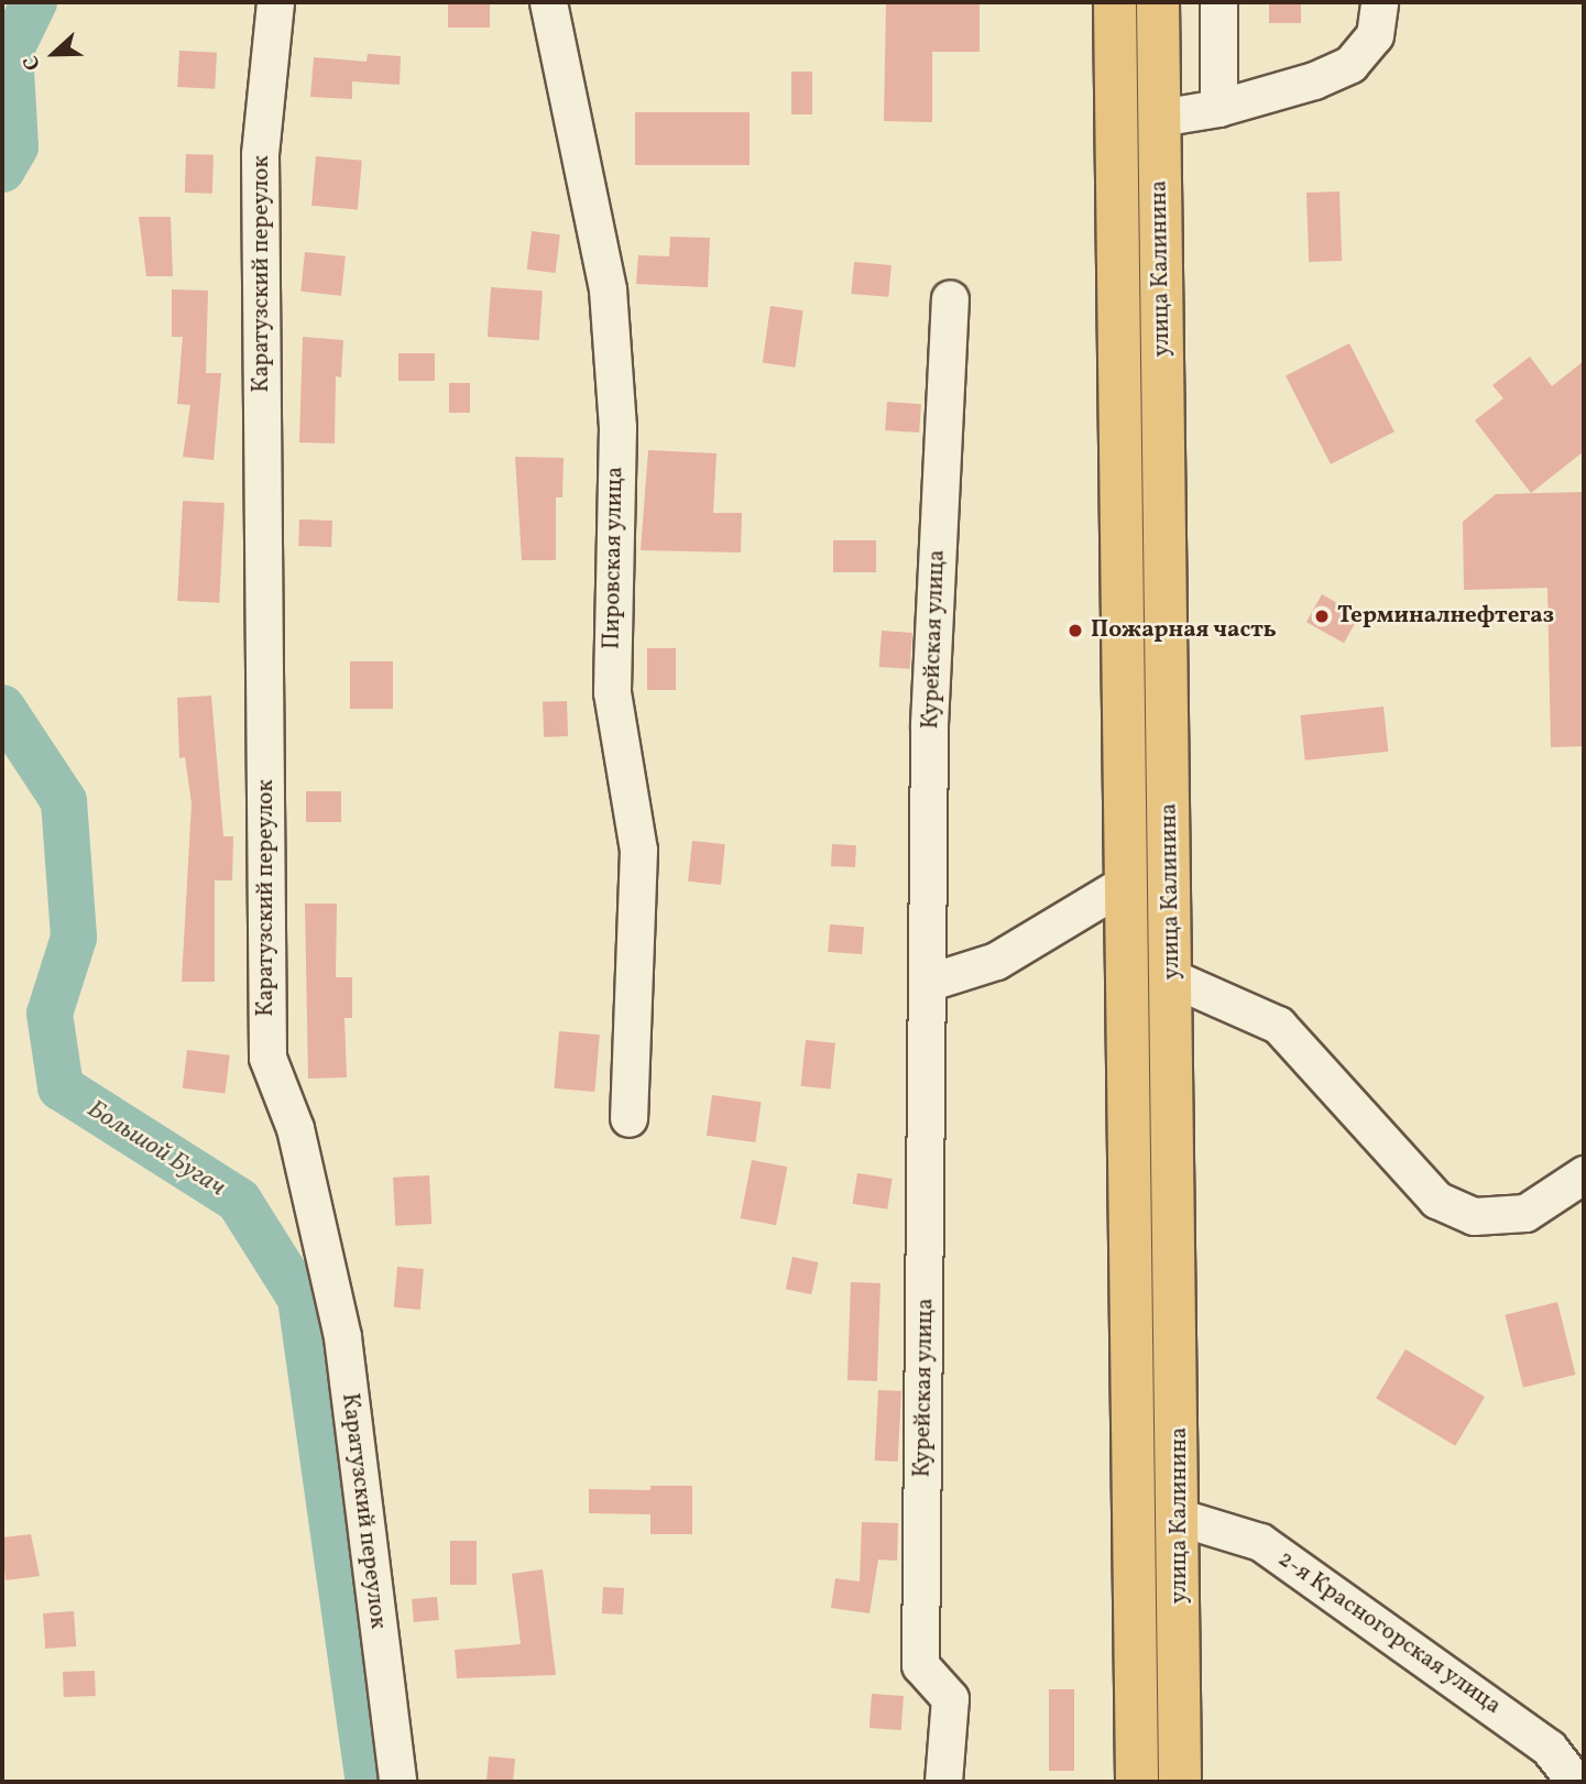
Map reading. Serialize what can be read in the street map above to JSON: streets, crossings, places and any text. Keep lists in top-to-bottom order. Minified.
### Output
{"streets":{"main road":["улица Калинина"],"street":["Каратузский переулок","Пировская улица","Курейская улица","2-я Красногорская улица"]},"crossings":[["улица Калинина","2-я Красногорская улица"]],"water":["Большой Бугач"],"places":["Терминалнефтегаз","Пожарная часть"],"north":"left"}
